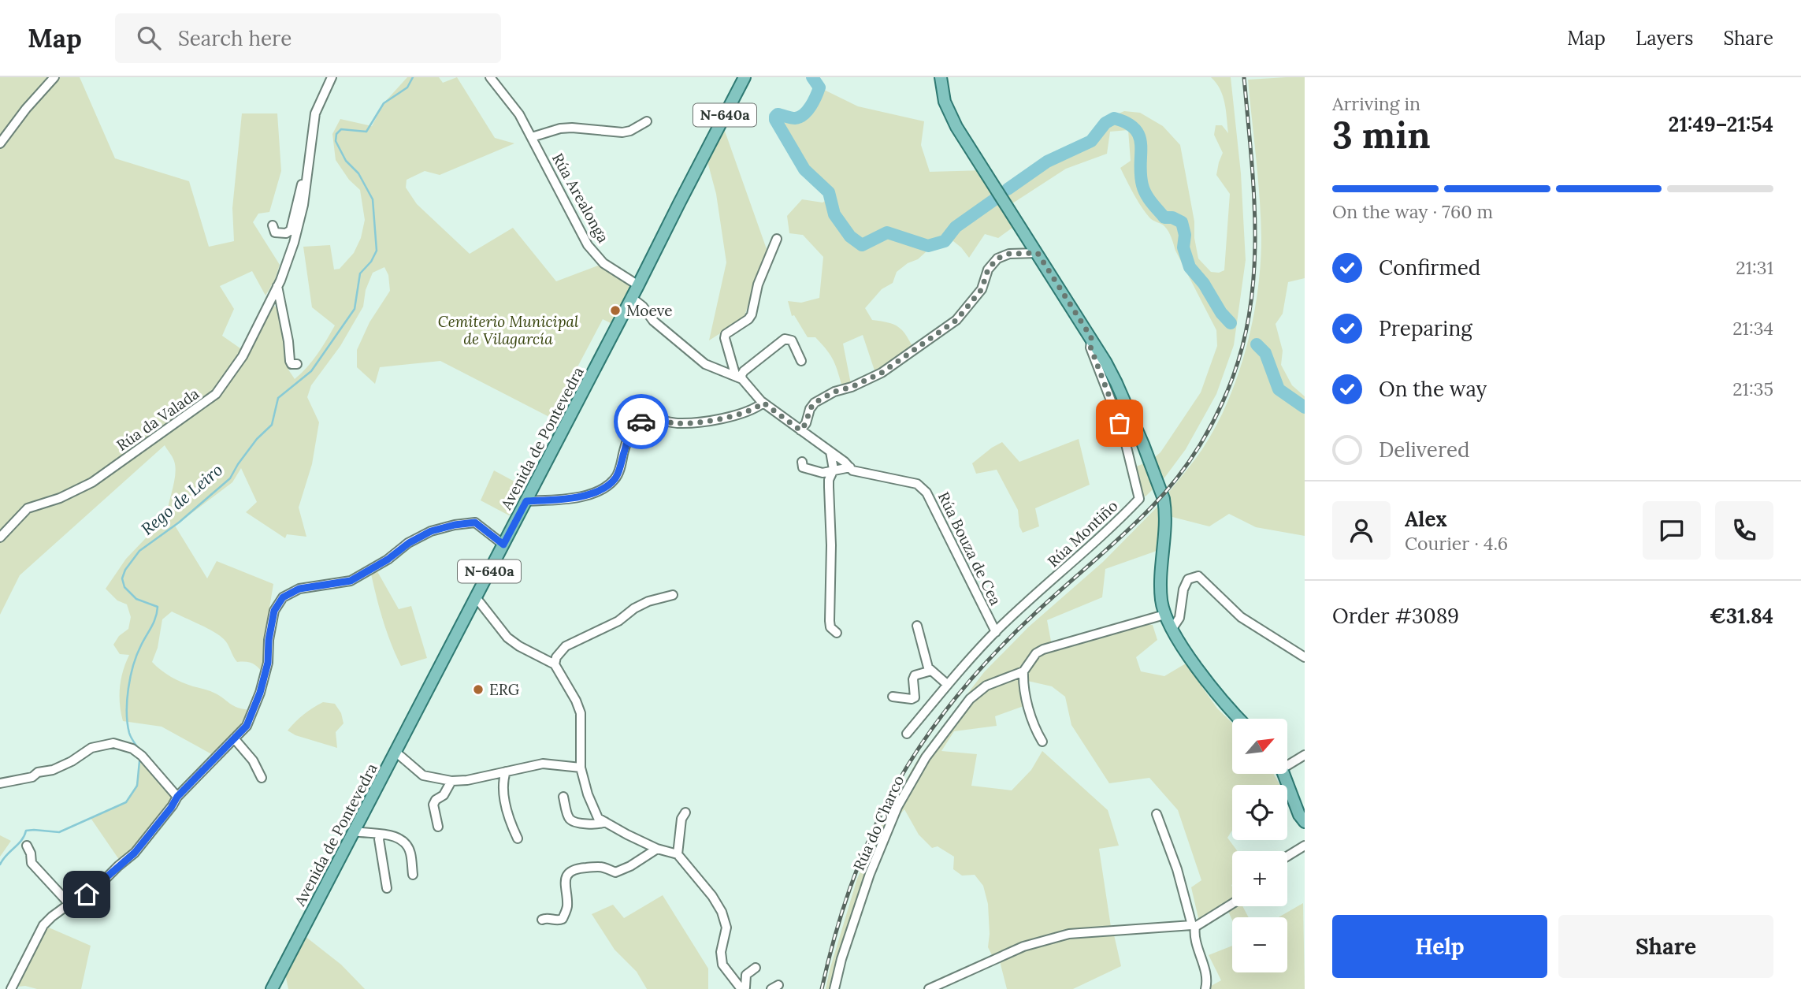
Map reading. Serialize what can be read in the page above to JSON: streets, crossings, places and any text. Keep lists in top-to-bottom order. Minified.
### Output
{"streets":{"main road":["N-640a","Avenida de Pontevedra"],"street":["Rúa Arealonga","Rúa da Valada","Rúa Montiño","Rúa Bouza de Cea","Rúa do Charco"]},"crossings":[["Rúa Arealonga","Avenida de Pontevedra"],["Avenida de Pontevedra","Rúa Bouza de Cea"],["Rúa Montiño","Rúa Bouza de Cea"]],"water":["Rego de Leiro"],"parks":["Cemiterio Municipal de Vilagarcía"],"places":["Moeve","ERG"],"north":"top right","page":{"header":"Map","search":"Search here","nav":["Map","Layers","Share"],"heading":["3 min","Arriving in","21:49–21:54"],"panel":["Alex","Courier · 4.6","Order #3089","€31.84"],"bar":"On the way · 760 m","list":[["Confirmed","21:31"],["Preparing","21:34"],["On the way","21:35"],"Delivered"],"map_buttons":["+","−"],"buttons":["Help","Share"]}}
